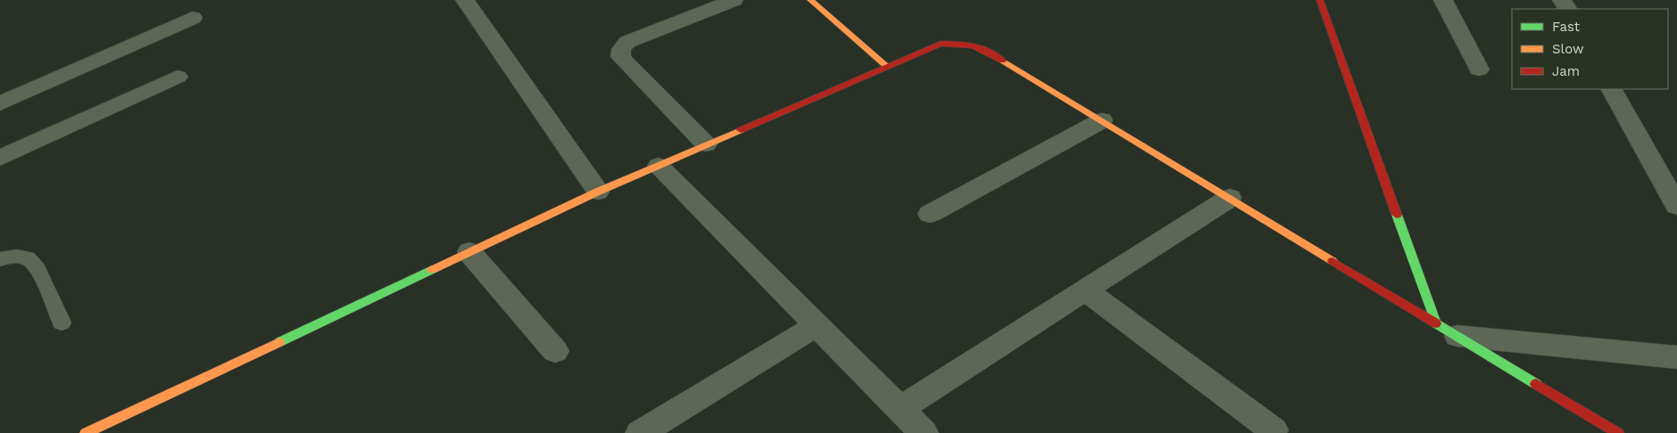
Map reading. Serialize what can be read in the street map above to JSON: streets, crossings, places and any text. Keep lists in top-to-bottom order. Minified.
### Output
{"legend":["Fast","Slow","Jam"]}
